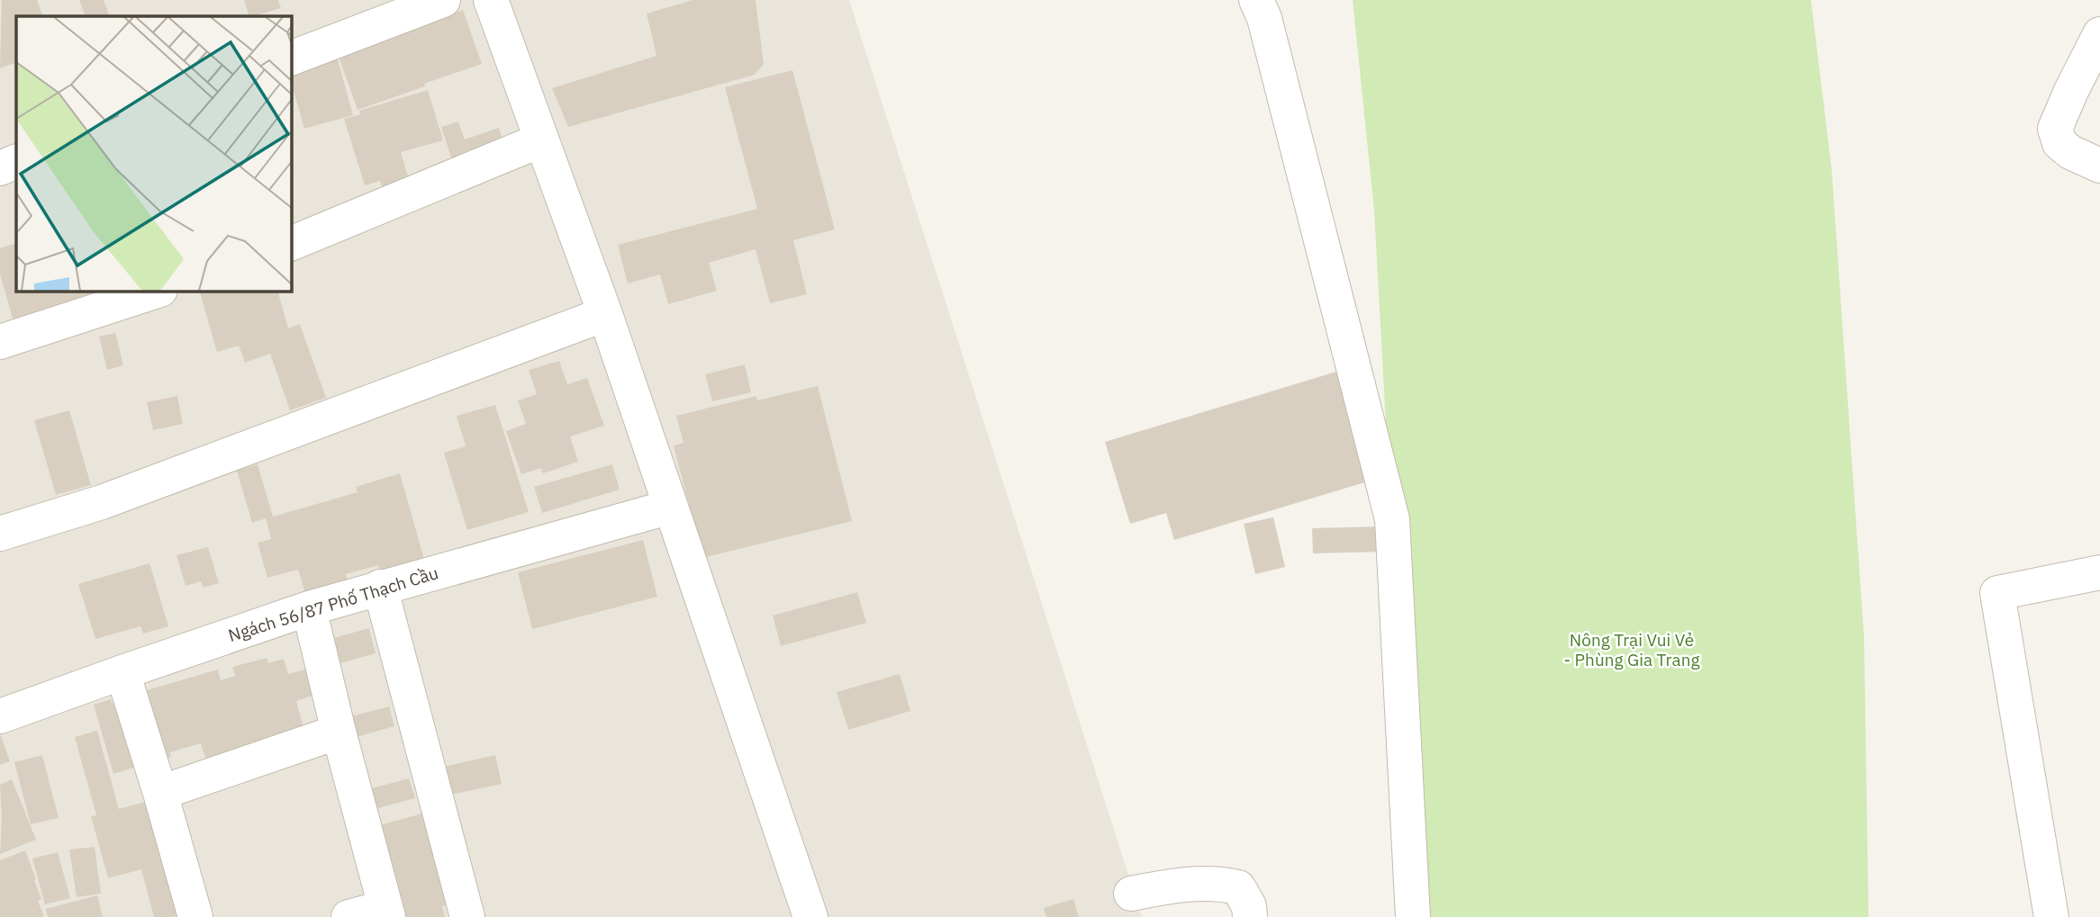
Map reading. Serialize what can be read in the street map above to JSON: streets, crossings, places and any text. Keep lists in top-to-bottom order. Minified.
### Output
{"streets":{"street":["Ngách 56/87 Phố Thạch Cầu"]},"parks":["Nông Trại Vui Vẻ - Phùng Gia Trang"]}
